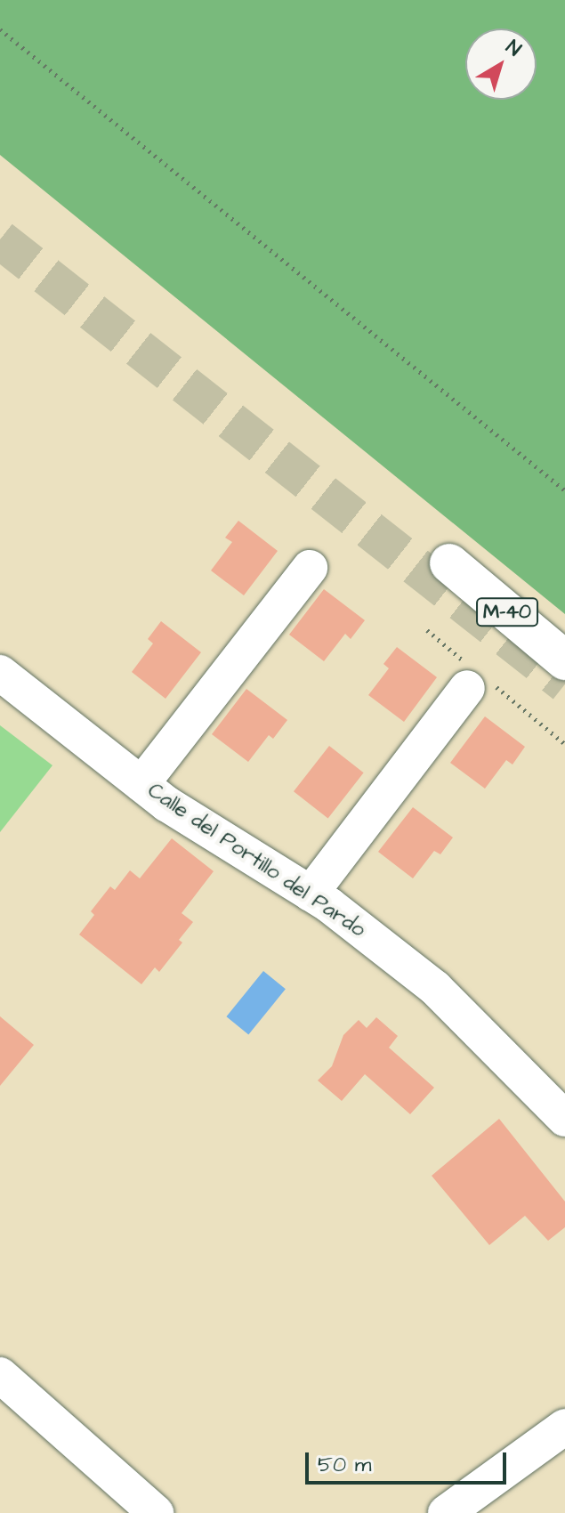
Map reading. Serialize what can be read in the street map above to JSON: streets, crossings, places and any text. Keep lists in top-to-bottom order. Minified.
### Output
{"streets":{"highway":["M-40"],"street":["Calle del Portillo del Pardo"]},"scale_bar":"50 m","north":"top right"}
